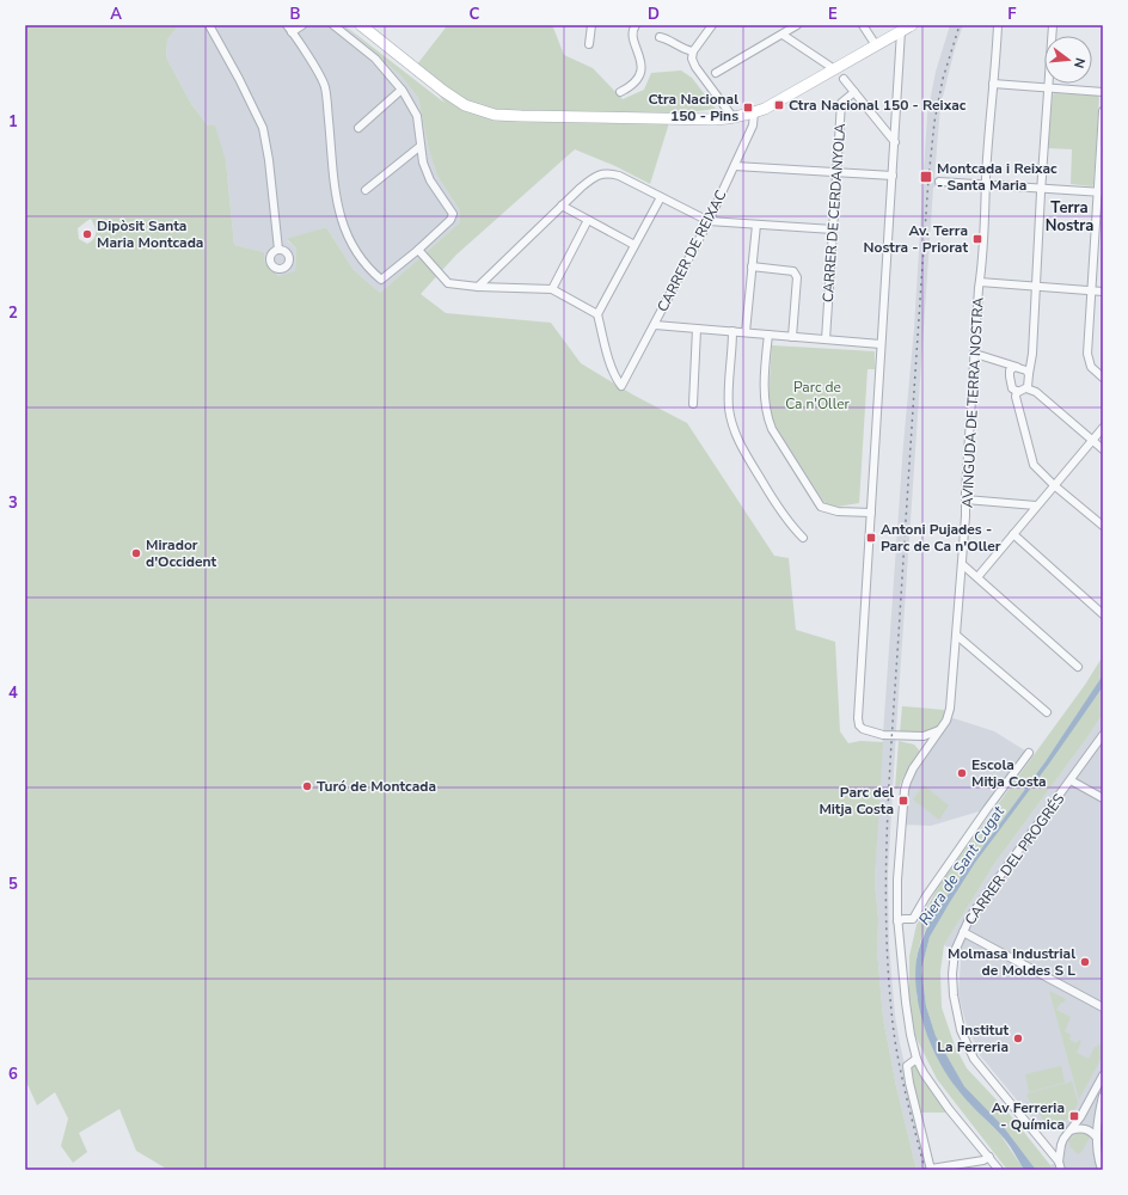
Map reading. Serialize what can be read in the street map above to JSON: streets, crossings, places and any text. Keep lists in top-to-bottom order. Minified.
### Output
{"streets":{"street":["CARRER DE CERDANYOLA","CARRER DE REIXAC","AVINGUDA DE TERRA NOSTRA","CARRER DEL PROGRÉS"]},"districts":["Terra Nostra"],"water":["Riera de Sant Cugat"],"parks":["Parc de Ca n'Oller"],"places":{"transit":["Ctra Nacional 150 - Reixac","Ctra Nacional 150 - Pins","Montcada i Reixac - Santa Maria","Av. Terra Nostra - Priorat","Antoni Pujades - Parc de Ca n'Oller","Parc del Mitja Costa","Av Ferreria - Química"],"other":["Dipòsit Santa Maria Montcada","Mirador d'Occident","Escola Mitja Costa","Turó de Montcada","Molmasa Industrial de Moldes S L","Institut La Ferreria"]},"north":"right","grid":{"columns":["A","B","C","D","E","F"],"rows":["1","2","3","4","5","6"]}}
